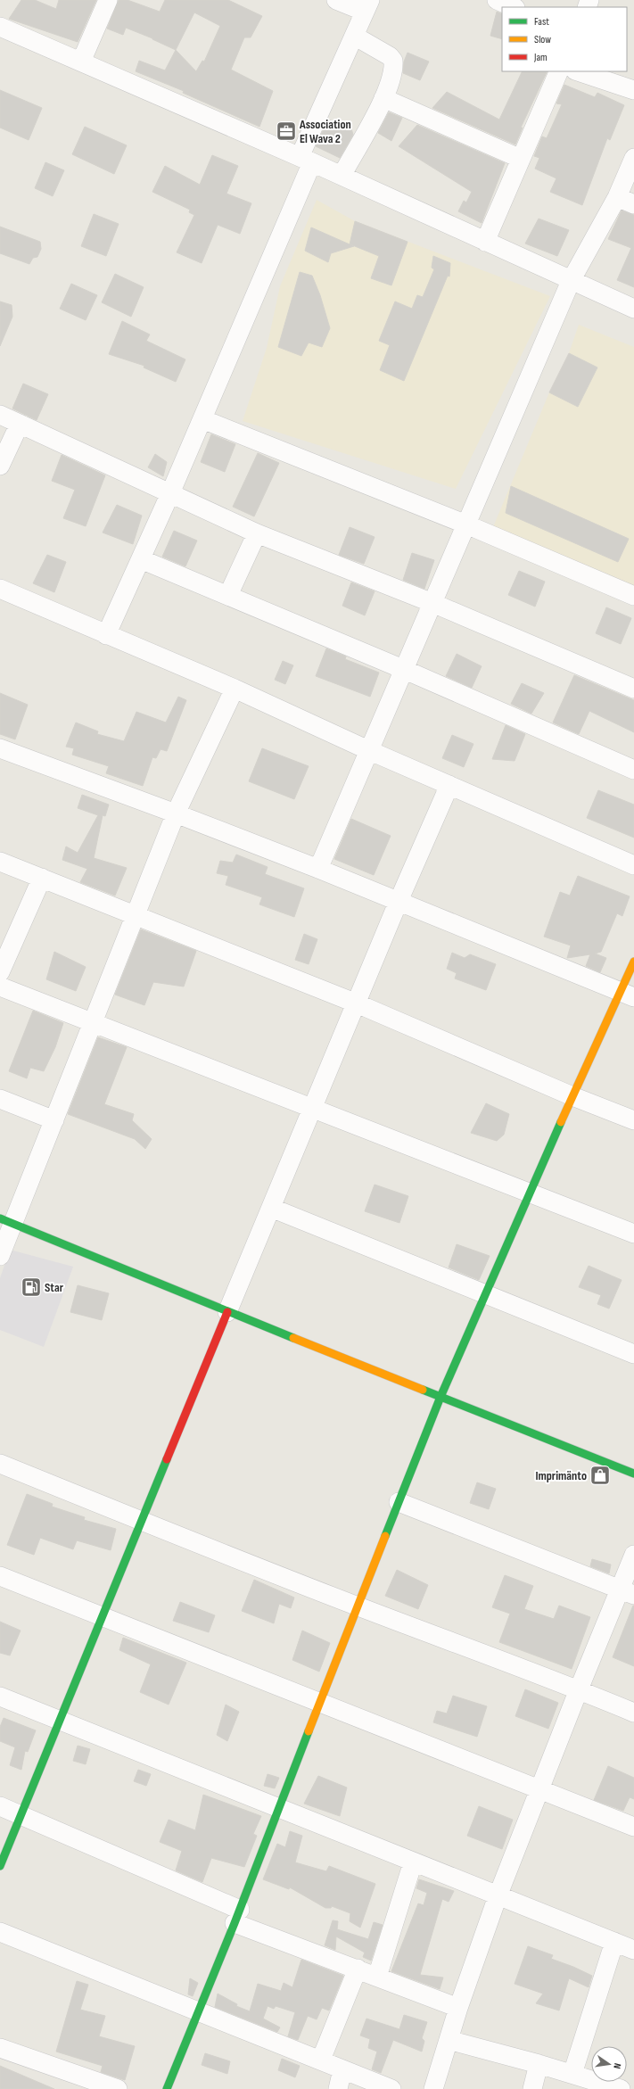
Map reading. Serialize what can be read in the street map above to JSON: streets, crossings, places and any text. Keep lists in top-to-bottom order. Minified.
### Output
{"places":{"office":["Association El Wava 2"],"fuel station":["Star"],"shop":["Imprimänto"]},"legend":["Fast","Slow","Jam"],"north":"right"}
